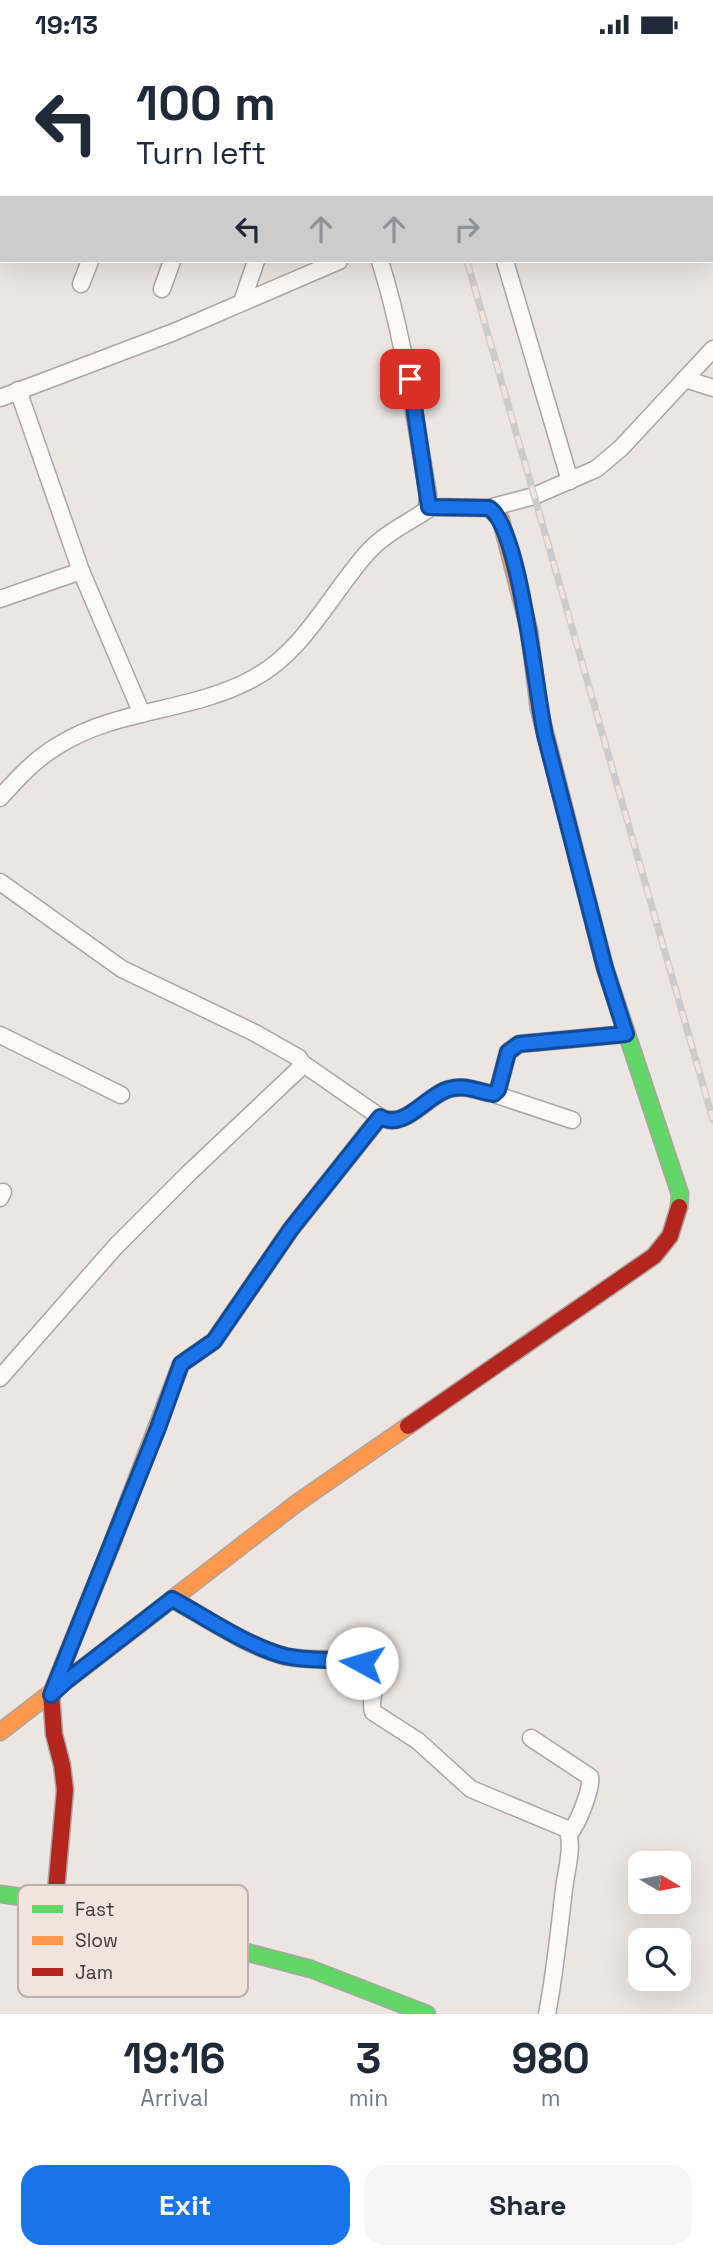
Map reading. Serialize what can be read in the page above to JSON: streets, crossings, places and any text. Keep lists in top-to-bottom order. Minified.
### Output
{"legend":["Fast","Slow","Jam"],"north":"right","page":{"status":"19:13","turn":["100 m","Turn left"],"eta":["19:16","Arrival","3","min","980","m"],"buttons":["Exit","Share"]}}
